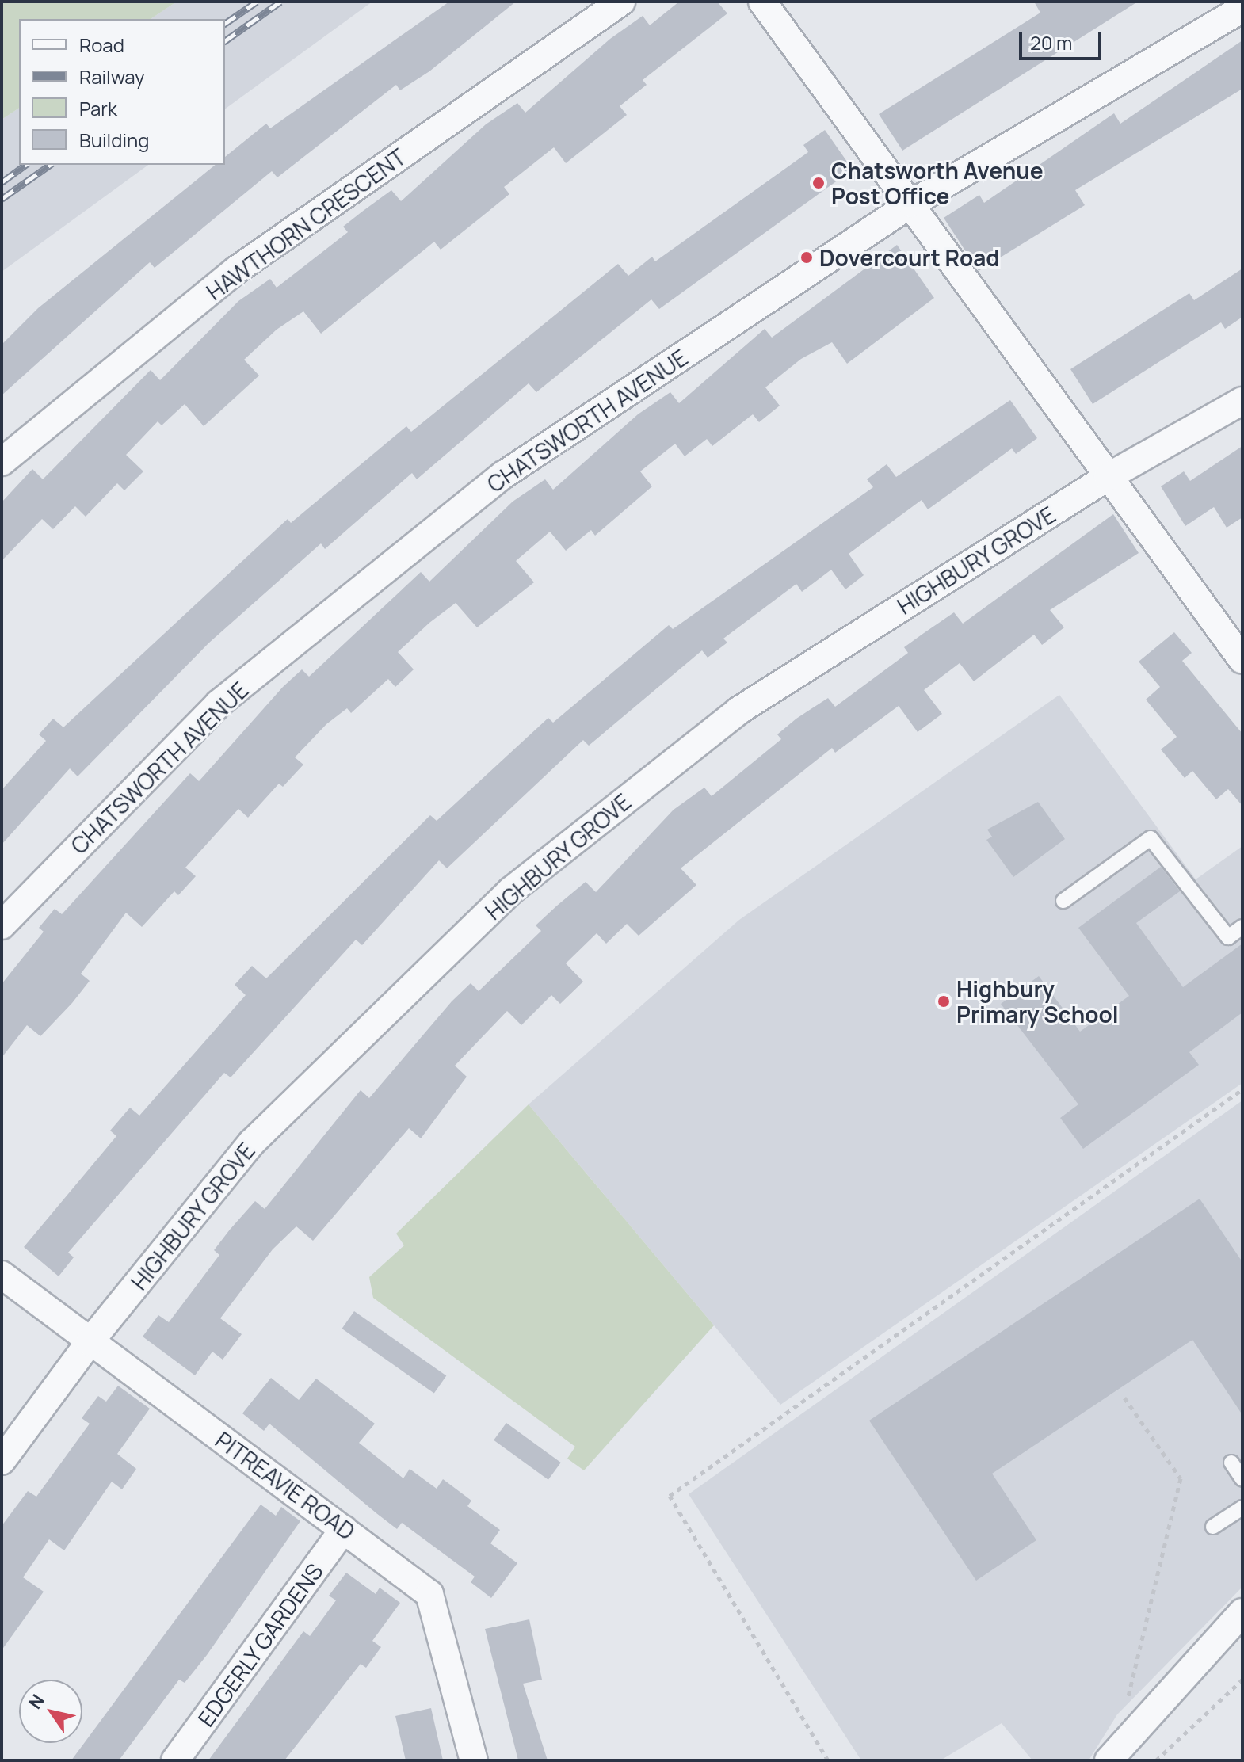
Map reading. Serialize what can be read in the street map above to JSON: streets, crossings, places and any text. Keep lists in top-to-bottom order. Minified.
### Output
{"streets":{"street":["HAWTHORN CRESCENT","CHATSWORTH AVENUE","HIGHBURY GROVE","PITREAVIE ROAD","EDGERLY GARDENS"]},"crossings":[["HIGHBURY GROVE","PITREAVIE ROAD"],["PITREAVIE ROAD","EDGERLY GARDENS"]],"places":["Chatsworth Avenue Post Office","Dovercourt Road","Highbury Primary School"],"legend":["Road","Railway","Park","Building"],"scale_bar":"20 m","north":"top left"}
